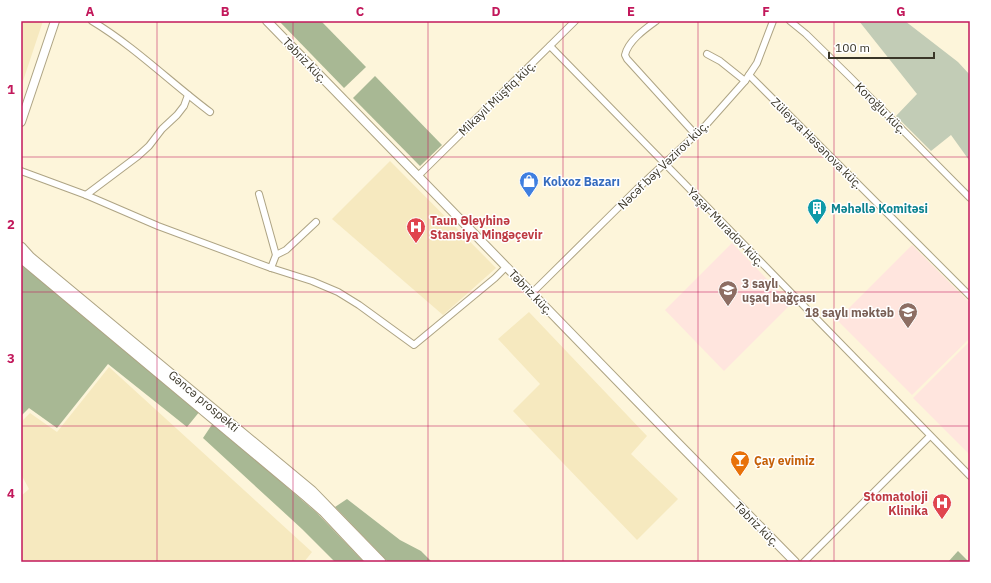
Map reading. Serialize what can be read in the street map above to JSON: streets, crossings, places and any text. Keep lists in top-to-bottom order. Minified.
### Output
{"streets":{"main road":["Təbriz küç.","Gəncə prospekti"],"street":["Mikayıl Müşfiq küç.","Koroğlu küç.","Züleyxa Həsənova küç.","Nəcəf bəy Vəzirov küç.","Yaşar Muradov küç."]},"crossings":[["Təbriz küç.","Mikayıl Müşfiq küç."],["Təbriz küç.","Nəcəf bəy Vəzirov küç."],["Mikayıl Müşfiq küç.","Yaşar Muradov küç."],["Züleyxa Həsənova küç.","Nəcəf bəy Vəzirov küç."],["Nəcəf bəy Vəzirov küç.","Yaşar Muradov küç."]],"places":{"shop":["Kolxoz Bazarı"],"building":["Məhəllə Komitəsi"],"hospital":["Taun Əleyhinə Stansiya Mingəçevir","Stomatoloji Klinika"],"school or university":["3 saylı uşaq bağçası","18 saylı məktəb"],"bar":["Çay evimiz"]},"scale_bar":"100 m","grid":{"columns":["A","B","C","D","E","F","G"],"rows":["1","2","3","4"]}}
